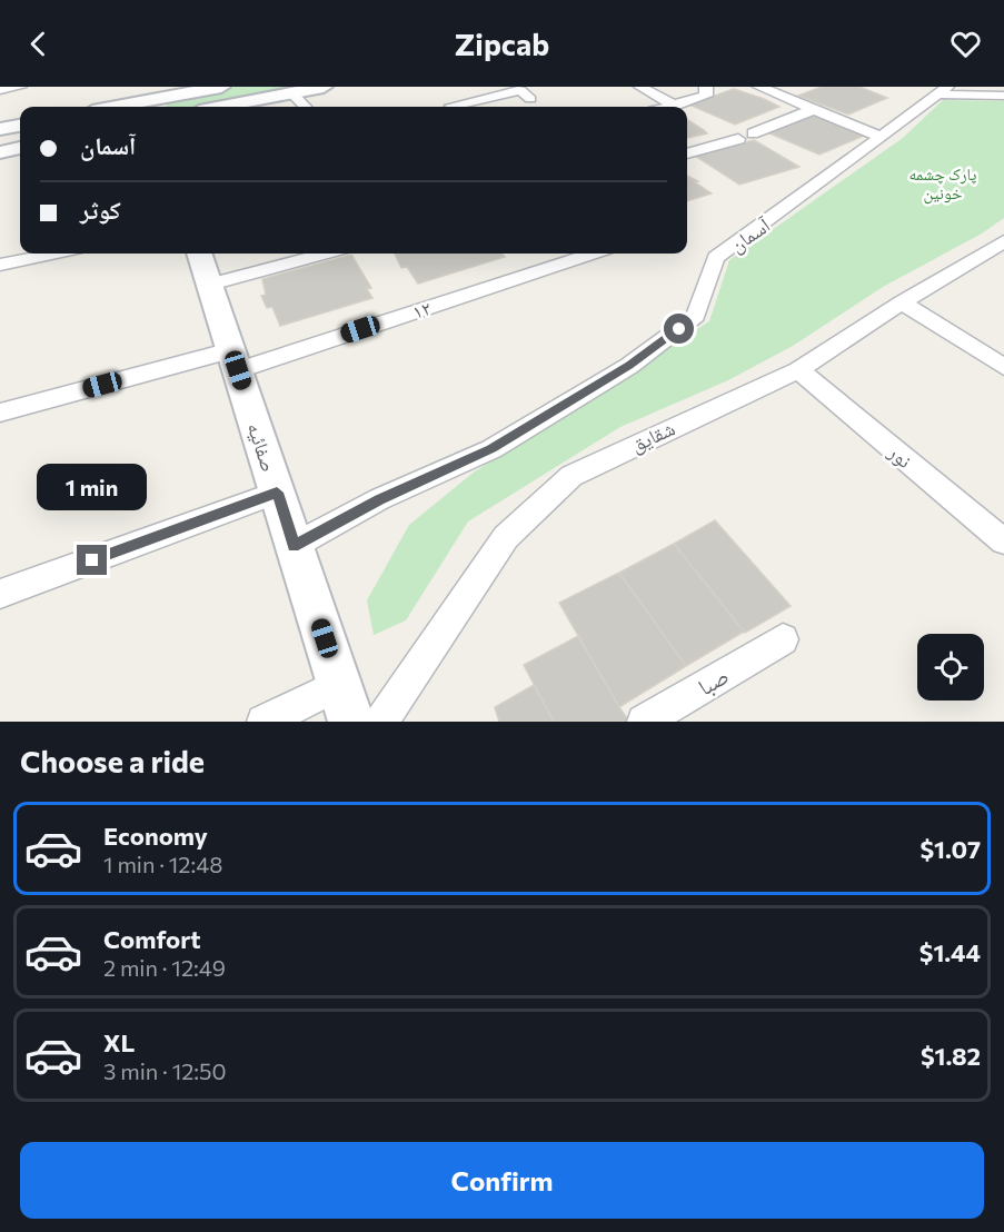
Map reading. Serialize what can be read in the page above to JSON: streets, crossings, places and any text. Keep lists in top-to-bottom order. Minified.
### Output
{"streets":{"street":["آسمان","۱۲","شقایق","صفائیه","نور","صبا"]},"crossings":[["آسمان","صفائیه"],["۱۲","صفائیه"],["شقایق","نور"]],"parks":["پارک چشمه خونین"],"page":{"header":"Zipcab","banner":["آسمان","کوثر"],"bubble":"1 min","heading":"Choose a ride","list":[{"name":"Economy","note":"1 min · 12:48","value":"$1.07"},{"name":"Comfort","note":"2 min · 12:49","value":"$1.44"},{"name":"XL","note":"3 min · 12:50","value":"$1.82"}],"buttons":"Confirm"}}
